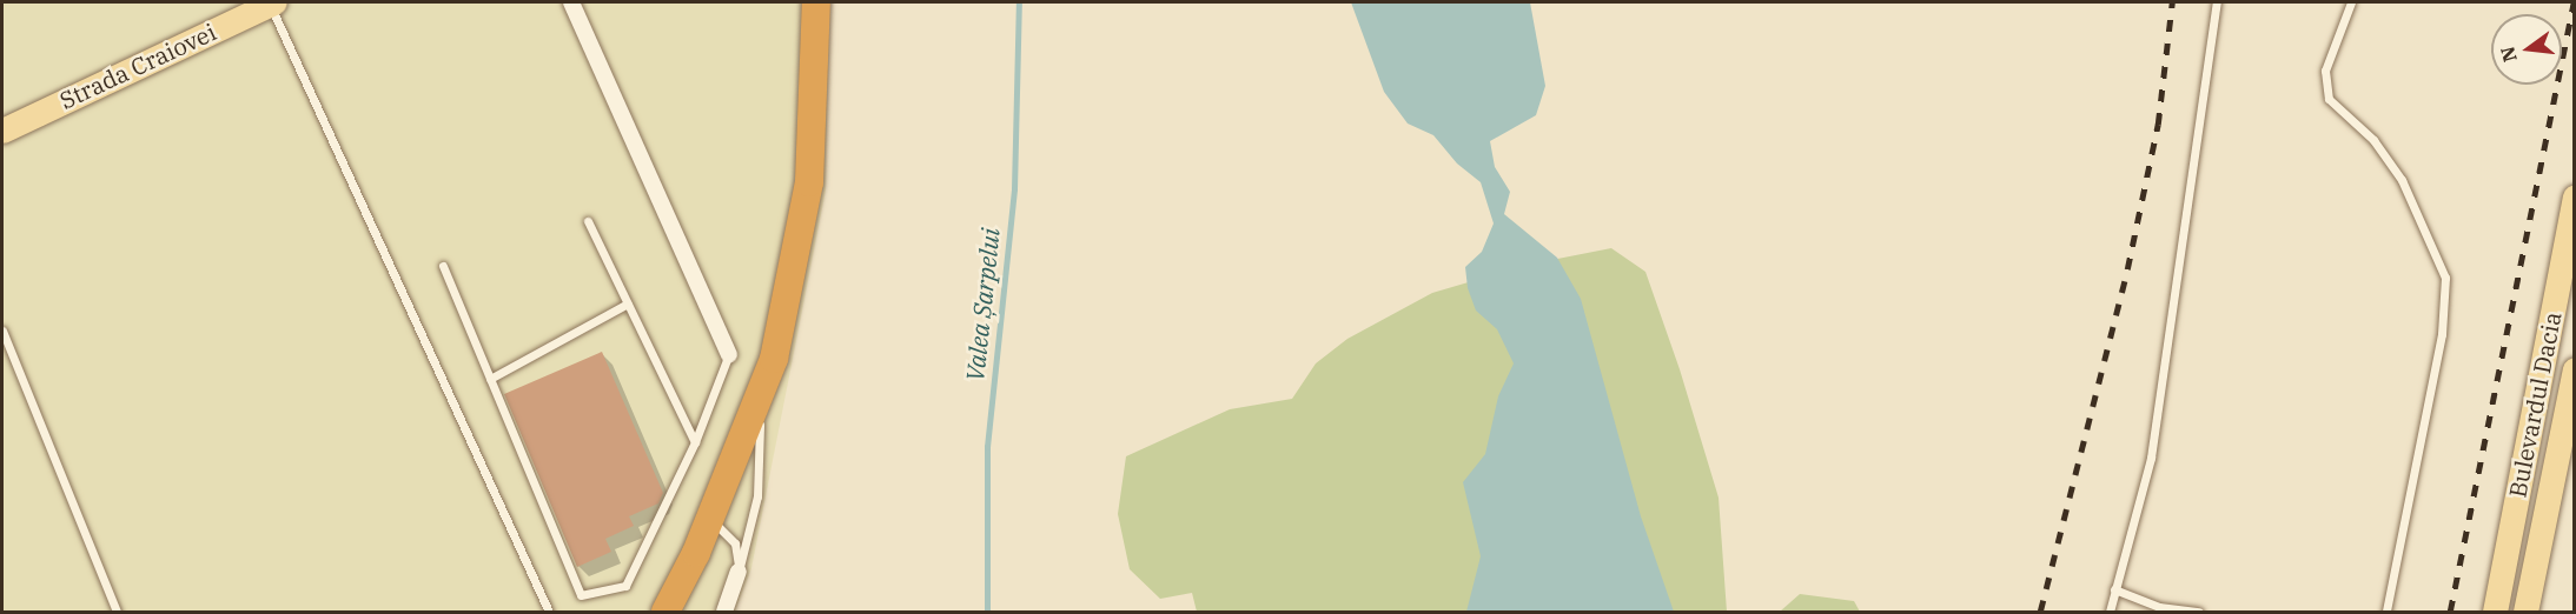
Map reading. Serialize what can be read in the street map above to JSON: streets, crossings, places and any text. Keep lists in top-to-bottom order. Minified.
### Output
{"streets":{"main road":["Strada Craiovei","Bulevardul Dacia"]},"water":["Valea Șarpelui"],"north":"left"}
